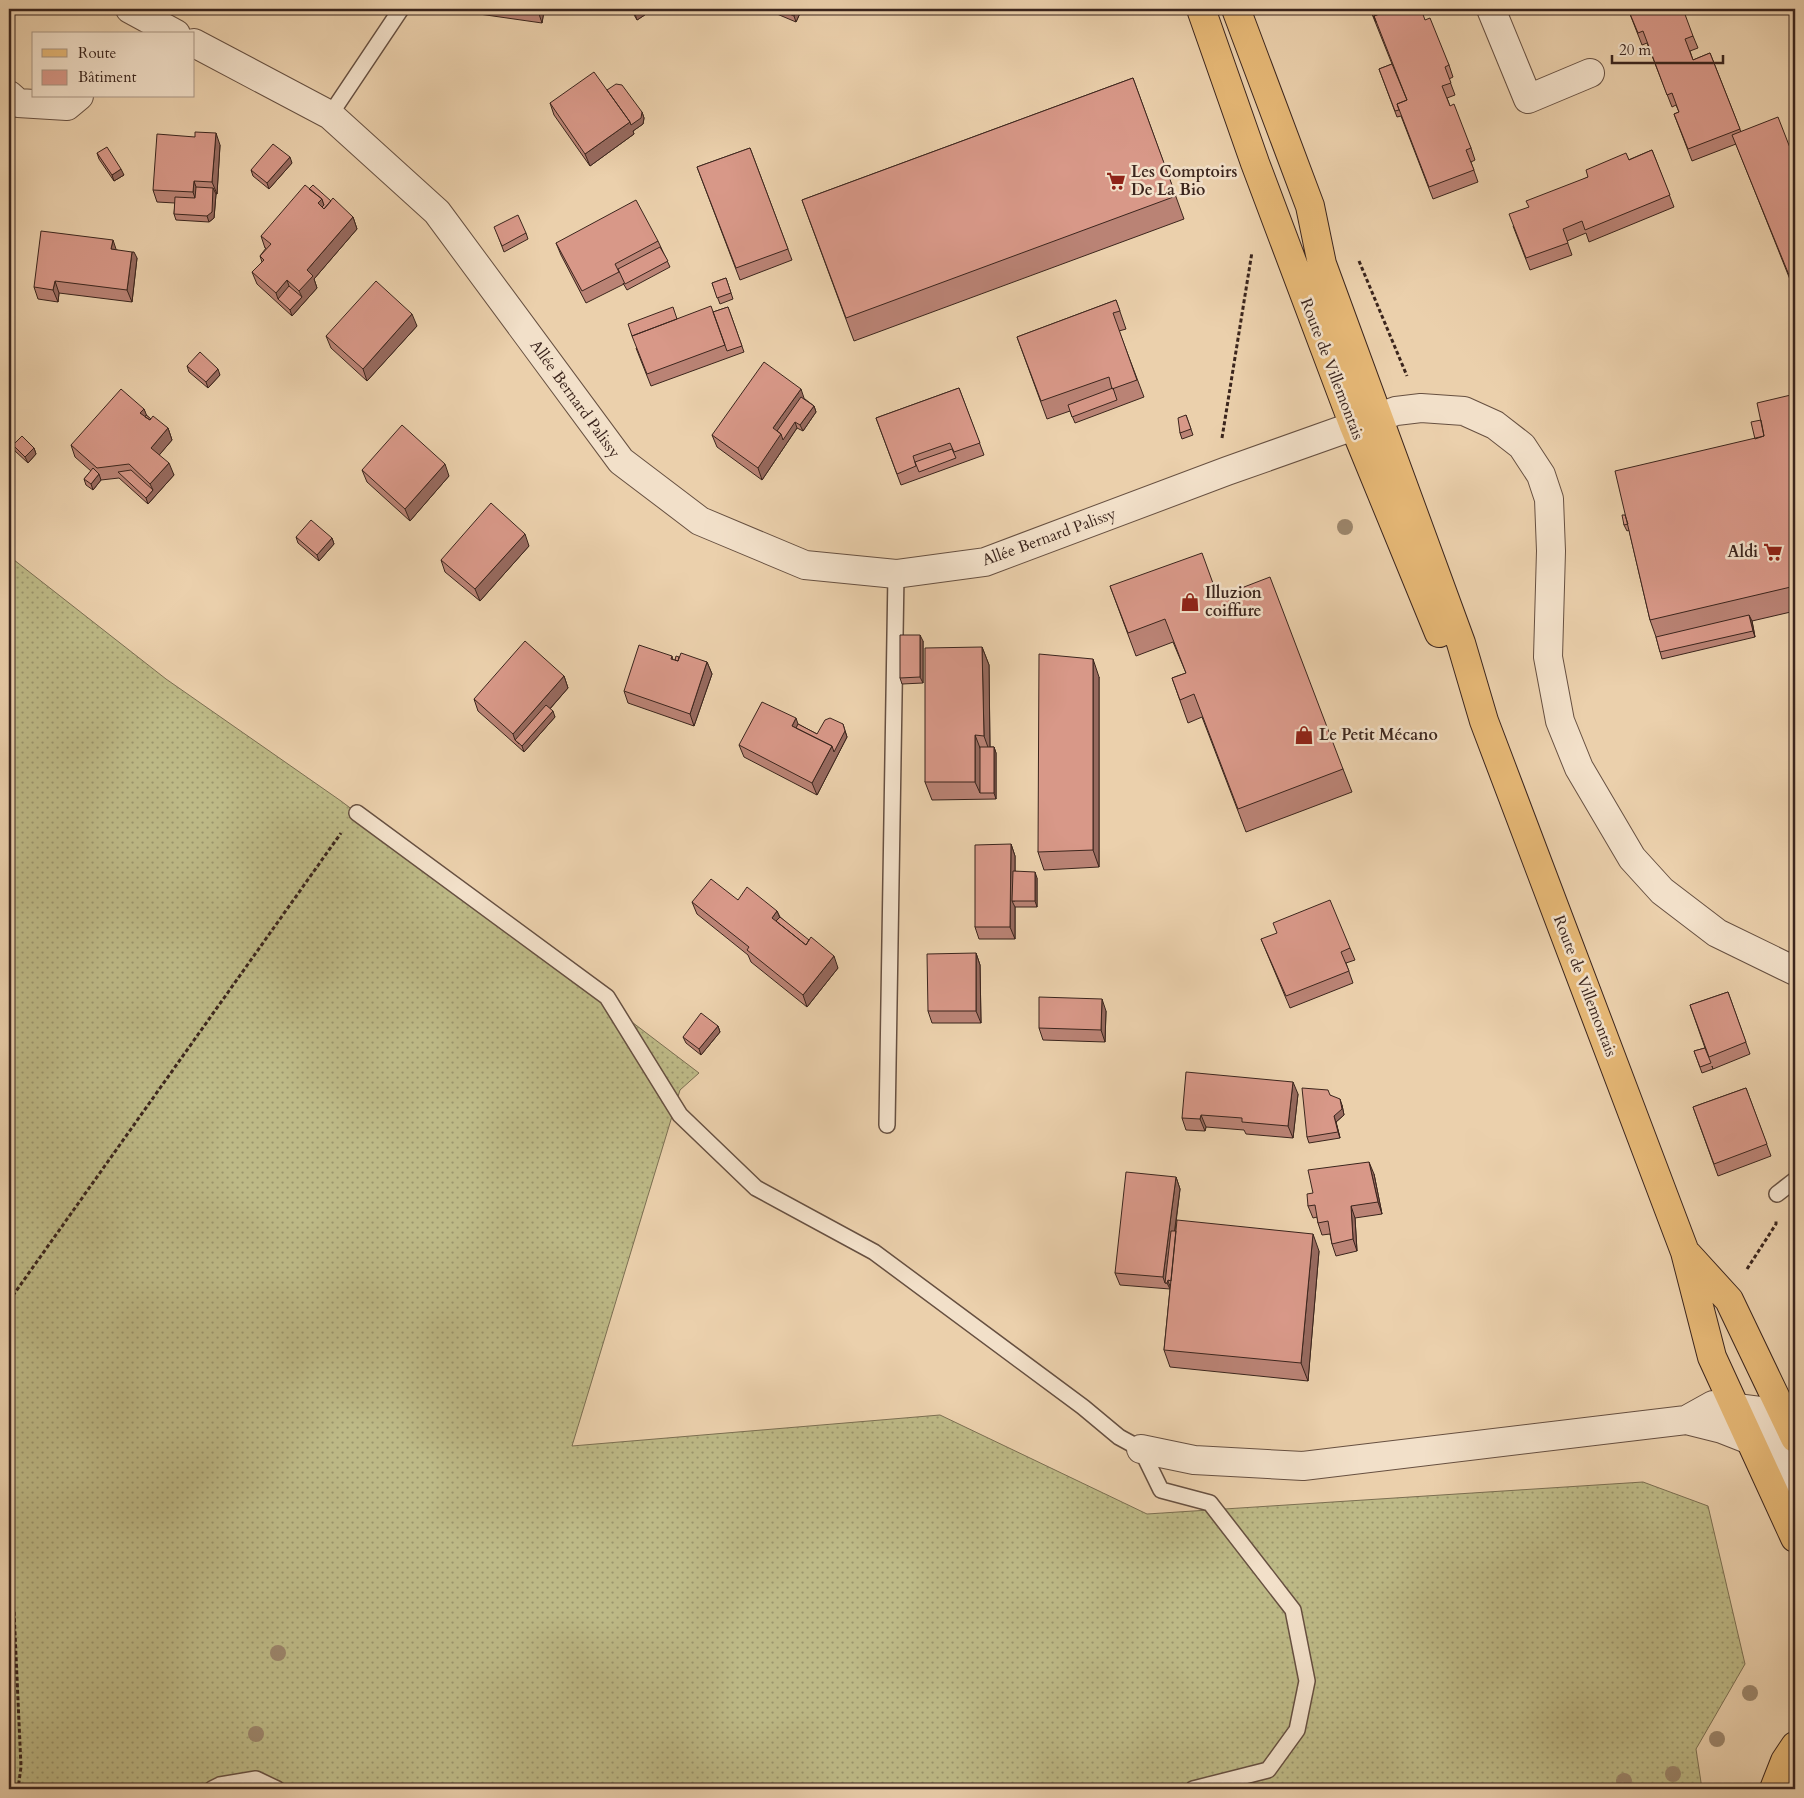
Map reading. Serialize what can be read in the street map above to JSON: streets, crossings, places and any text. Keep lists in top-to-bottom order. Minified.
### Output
{"streets":{"main road":["Route de Villemontais"],"street":["Allée Bernard Palissy"]},"crossings":[["Route de Villemontais","Allée Bernard Palissy"]],"places":{"supermarket":["Les Comptoirs De La Bio","Aldi"],"shop":["Illuzion coiffure","Le Petit Mécano"]},"legend":["Route","Bâtiment"],"scale_bar":"20 m"}
